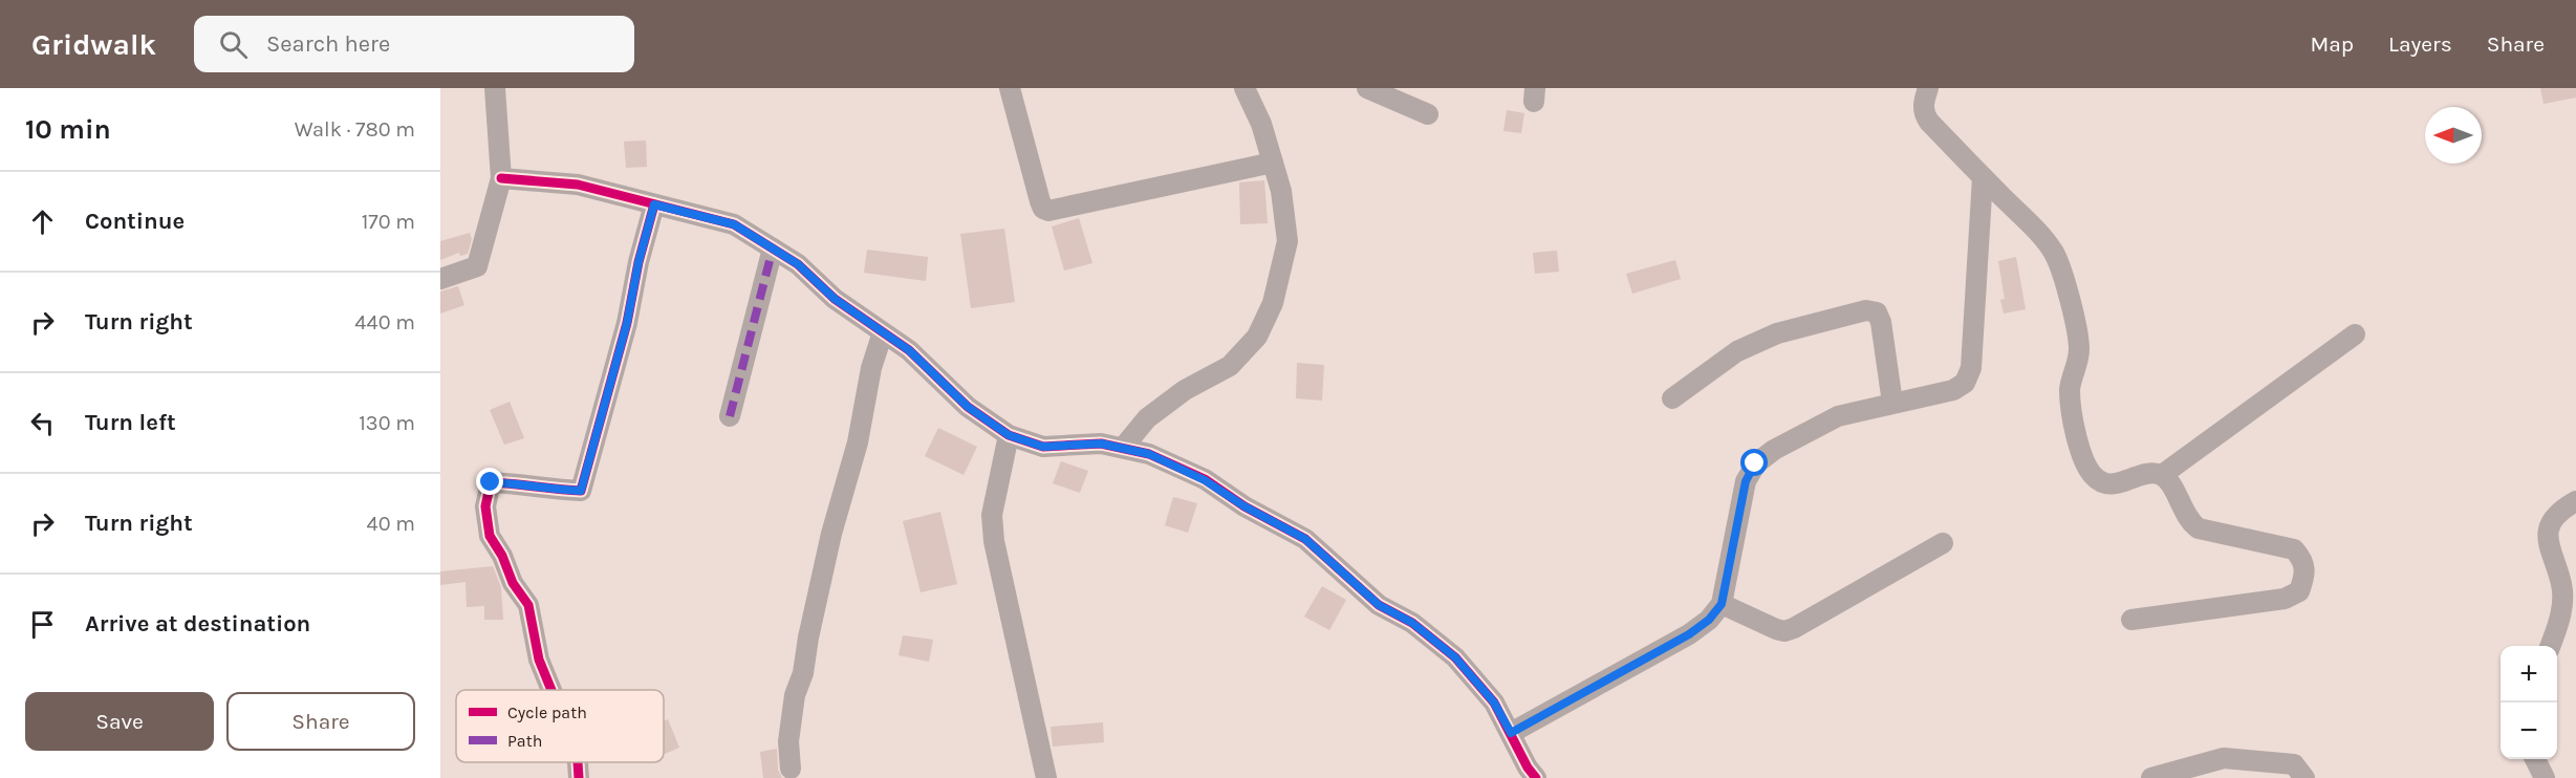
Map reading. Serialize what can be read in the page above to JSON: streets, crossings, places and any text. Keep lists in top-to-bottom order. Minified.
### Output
{"legend":["Cycle path","Path"],"north":"left","page":{"header":"Gridwalk","search":"Search here","nav":["Map","Layers","Share"],"heading":["10 min","Walk · 780 m"],"list":[["Continue","170 m"],["Turn right","440 m"],["Turn left","130 m"],["Turn right","40 m"],"Arrive at destination"],"map_buttons":["+","−"],"buttons":["Save","Share"]}}
